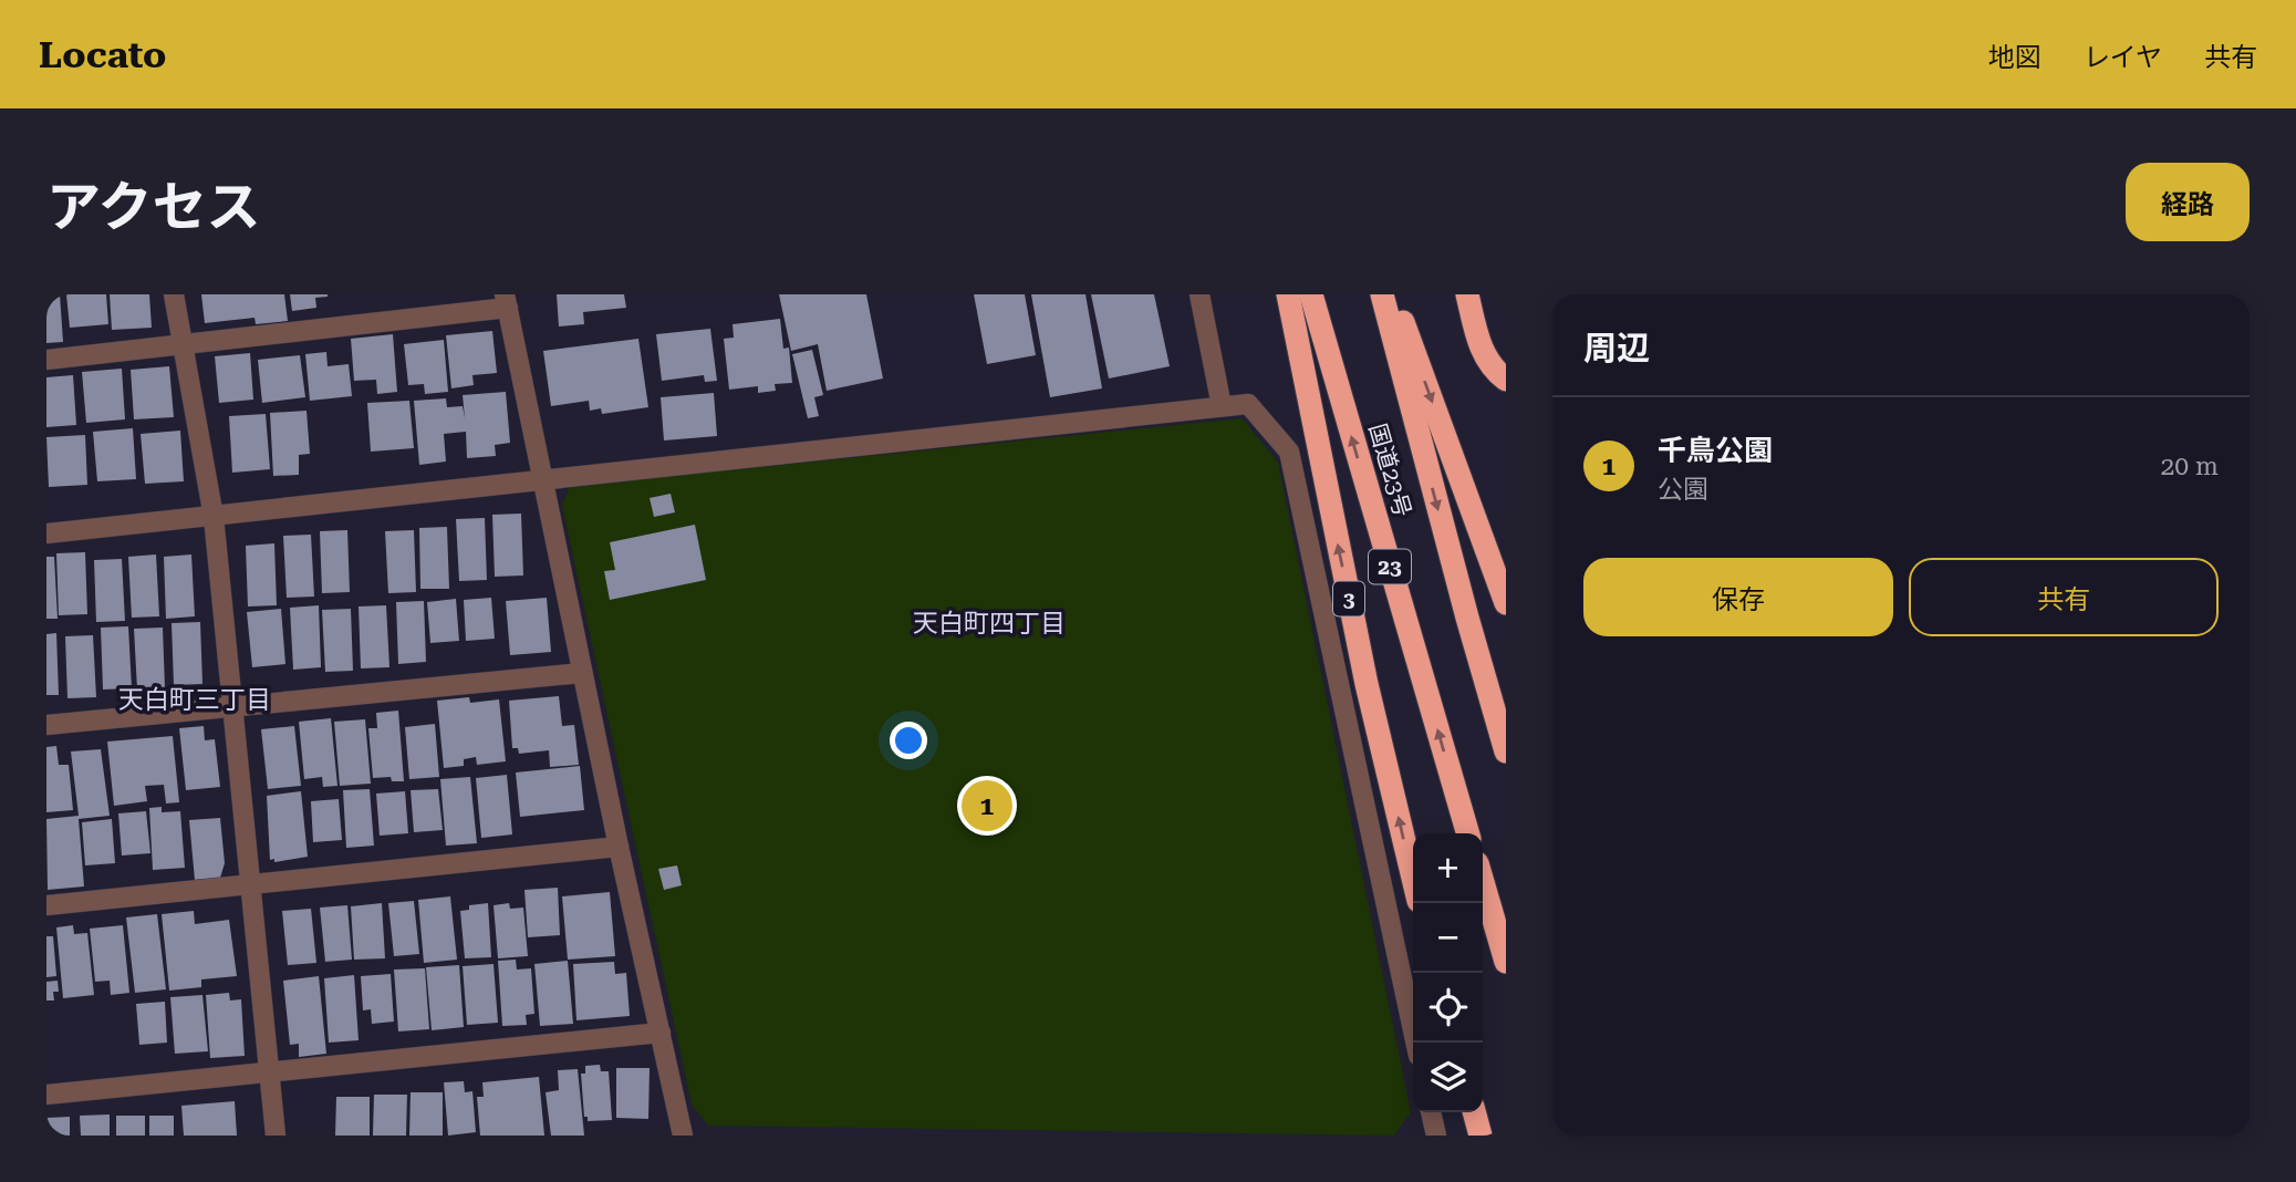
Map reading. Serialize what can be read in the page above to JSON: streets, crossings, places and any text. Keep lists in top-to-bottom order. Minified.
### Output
{"streets":{"highway":["国道23号","23","3"]},"districts":["天白町四丁目","天白町三丁目"],"page":{"header":"Locato","nav":["地図","レイヤ","共有"],"title":"アクセス","buttons":["経路",["保存","共有"]],"heading":"周辺","list":[{"mark":"1","name":"千鳥公園","note":"公園","value":"20 m"}],"pins":"1","map_buttons":["+","−"]}}
